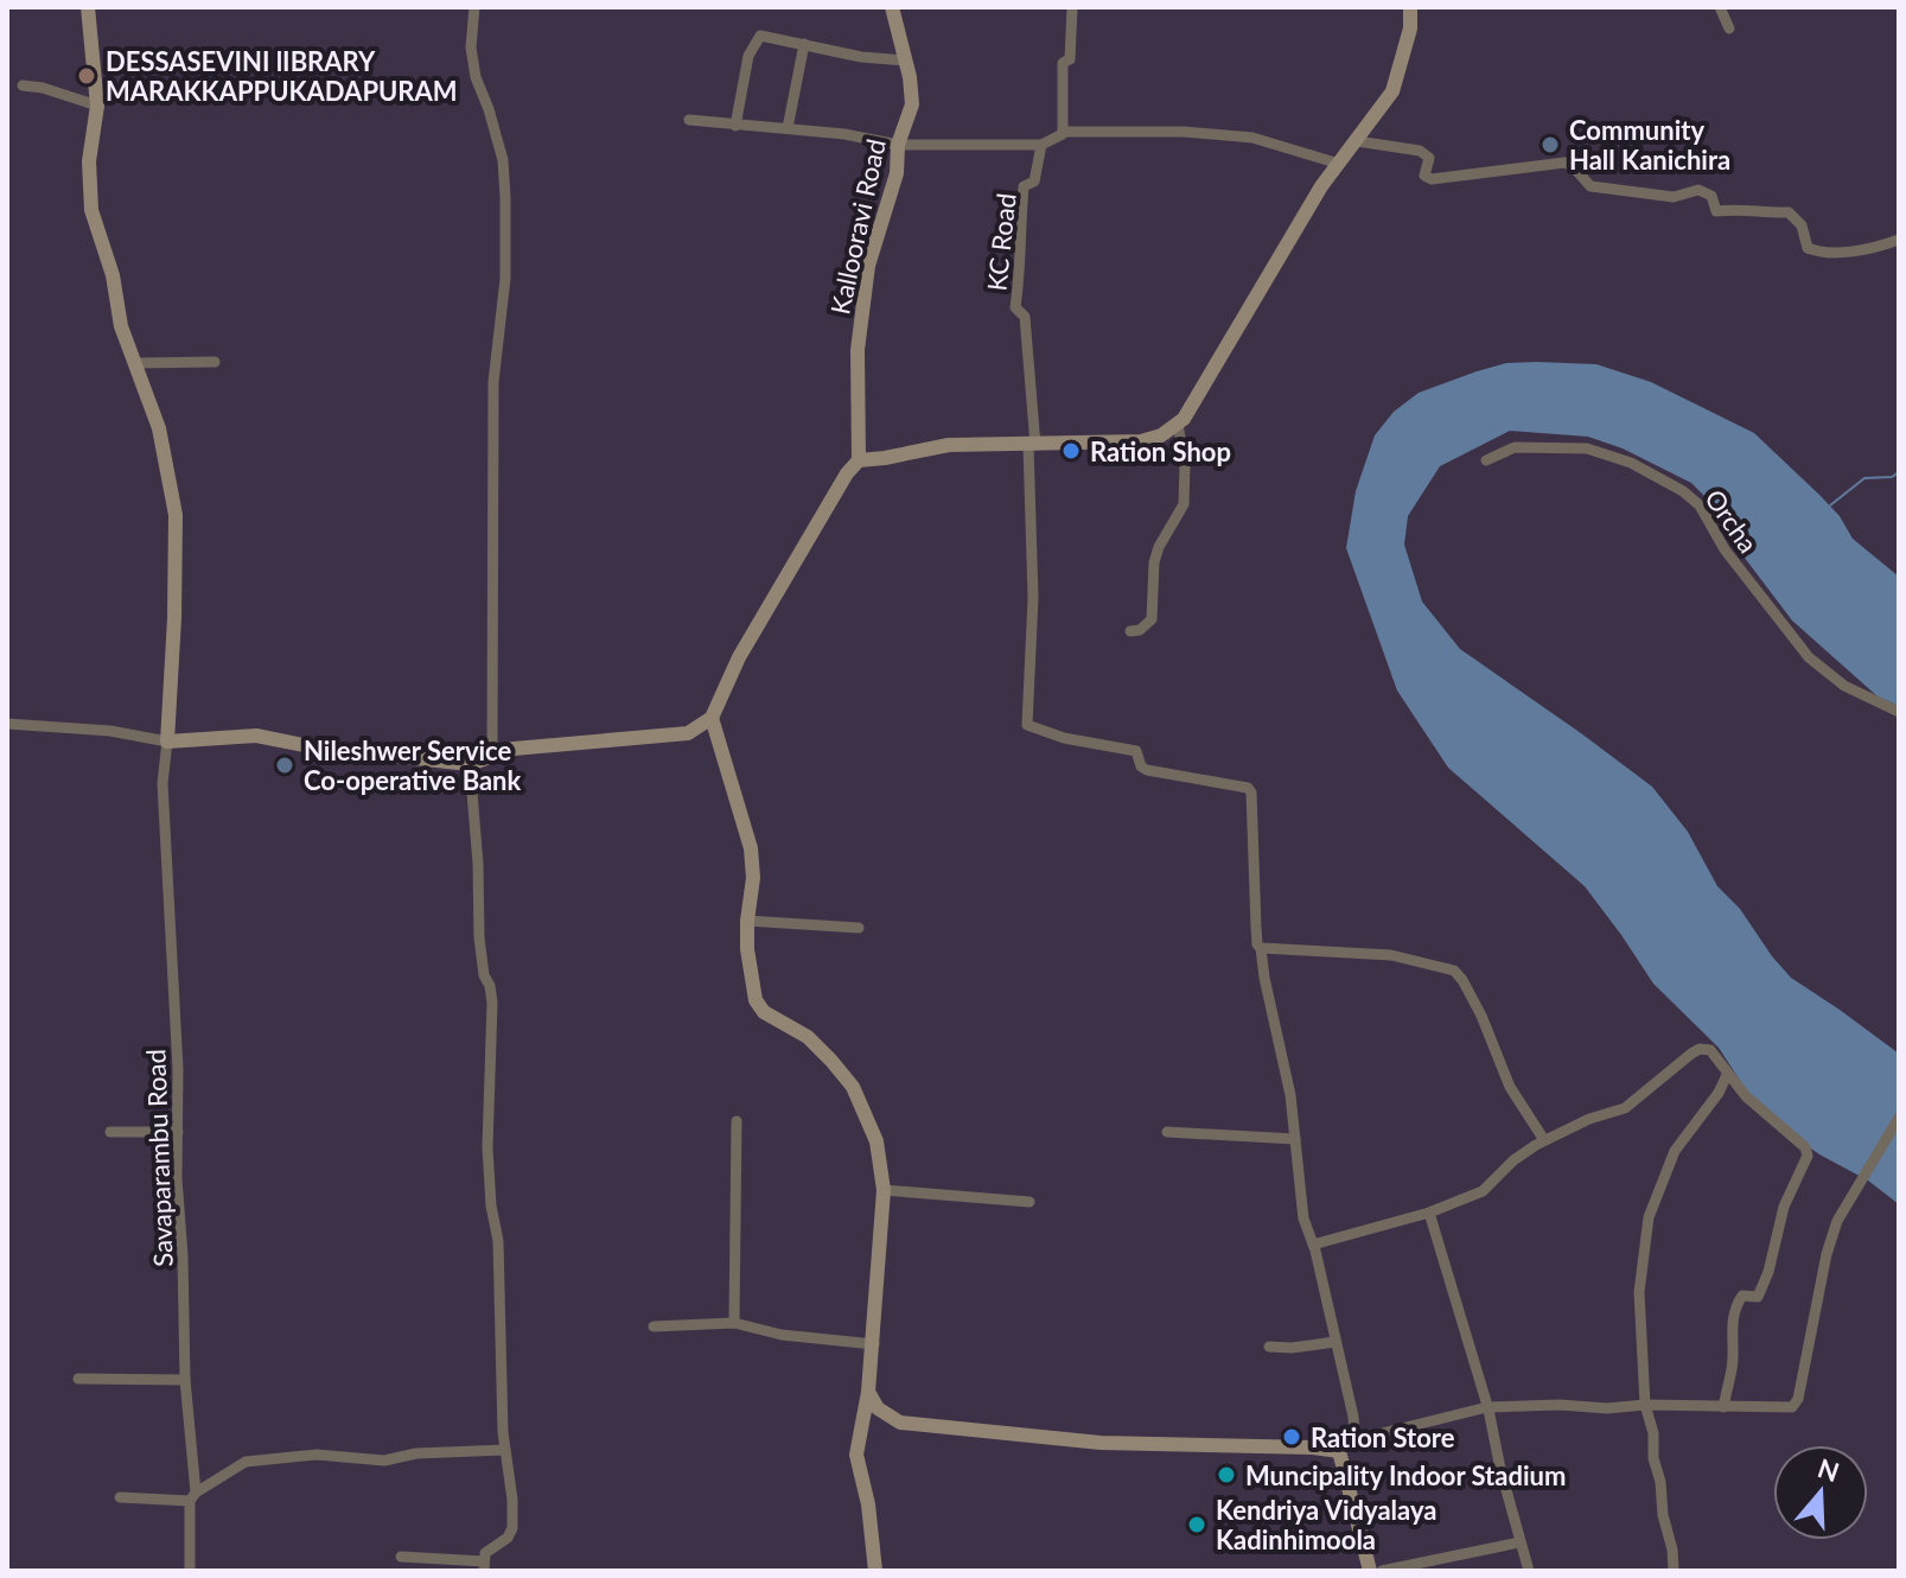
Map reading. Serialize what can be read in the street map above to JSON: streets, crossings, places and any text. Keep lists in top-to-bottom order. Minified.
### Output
{"streets":{"main road":["Kallooravi Road"],"street":["KC Road","Orcha","Savaparambu Road"]},"places":["DESSASEVINI lIBRARY MARAKKAPPUKADAPURAM","Community Hall Kanichira","Ration Shop","Nileshwer Service Co-operative Bank","Ration Store","Muncipality Indoor Stadium","Kendriya Vidyalaya Kadinhimoola"],"north":"top"}
